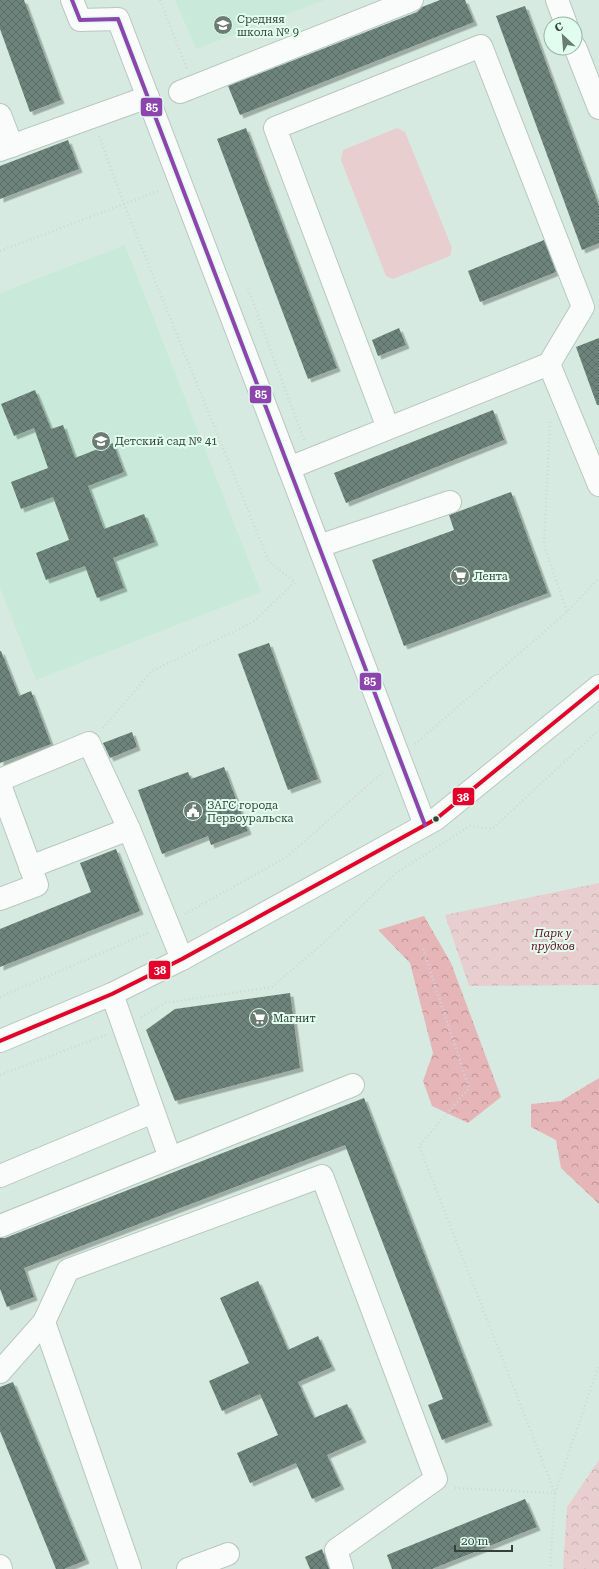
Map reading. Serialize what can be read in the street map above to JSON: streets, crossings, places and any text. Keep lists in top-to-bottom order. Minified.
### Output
{"parks":["Парк у прудков"],"places":{"school or university":["Средняя школа № 9","Детский сад № 41"],"supermarket":["Лента","Магнит"],"public building":["ЗАГС города Первоуральска"]},"lines":["transit line 85","transit line 38"],"scale_bar":"20 m","north":"top left"}
